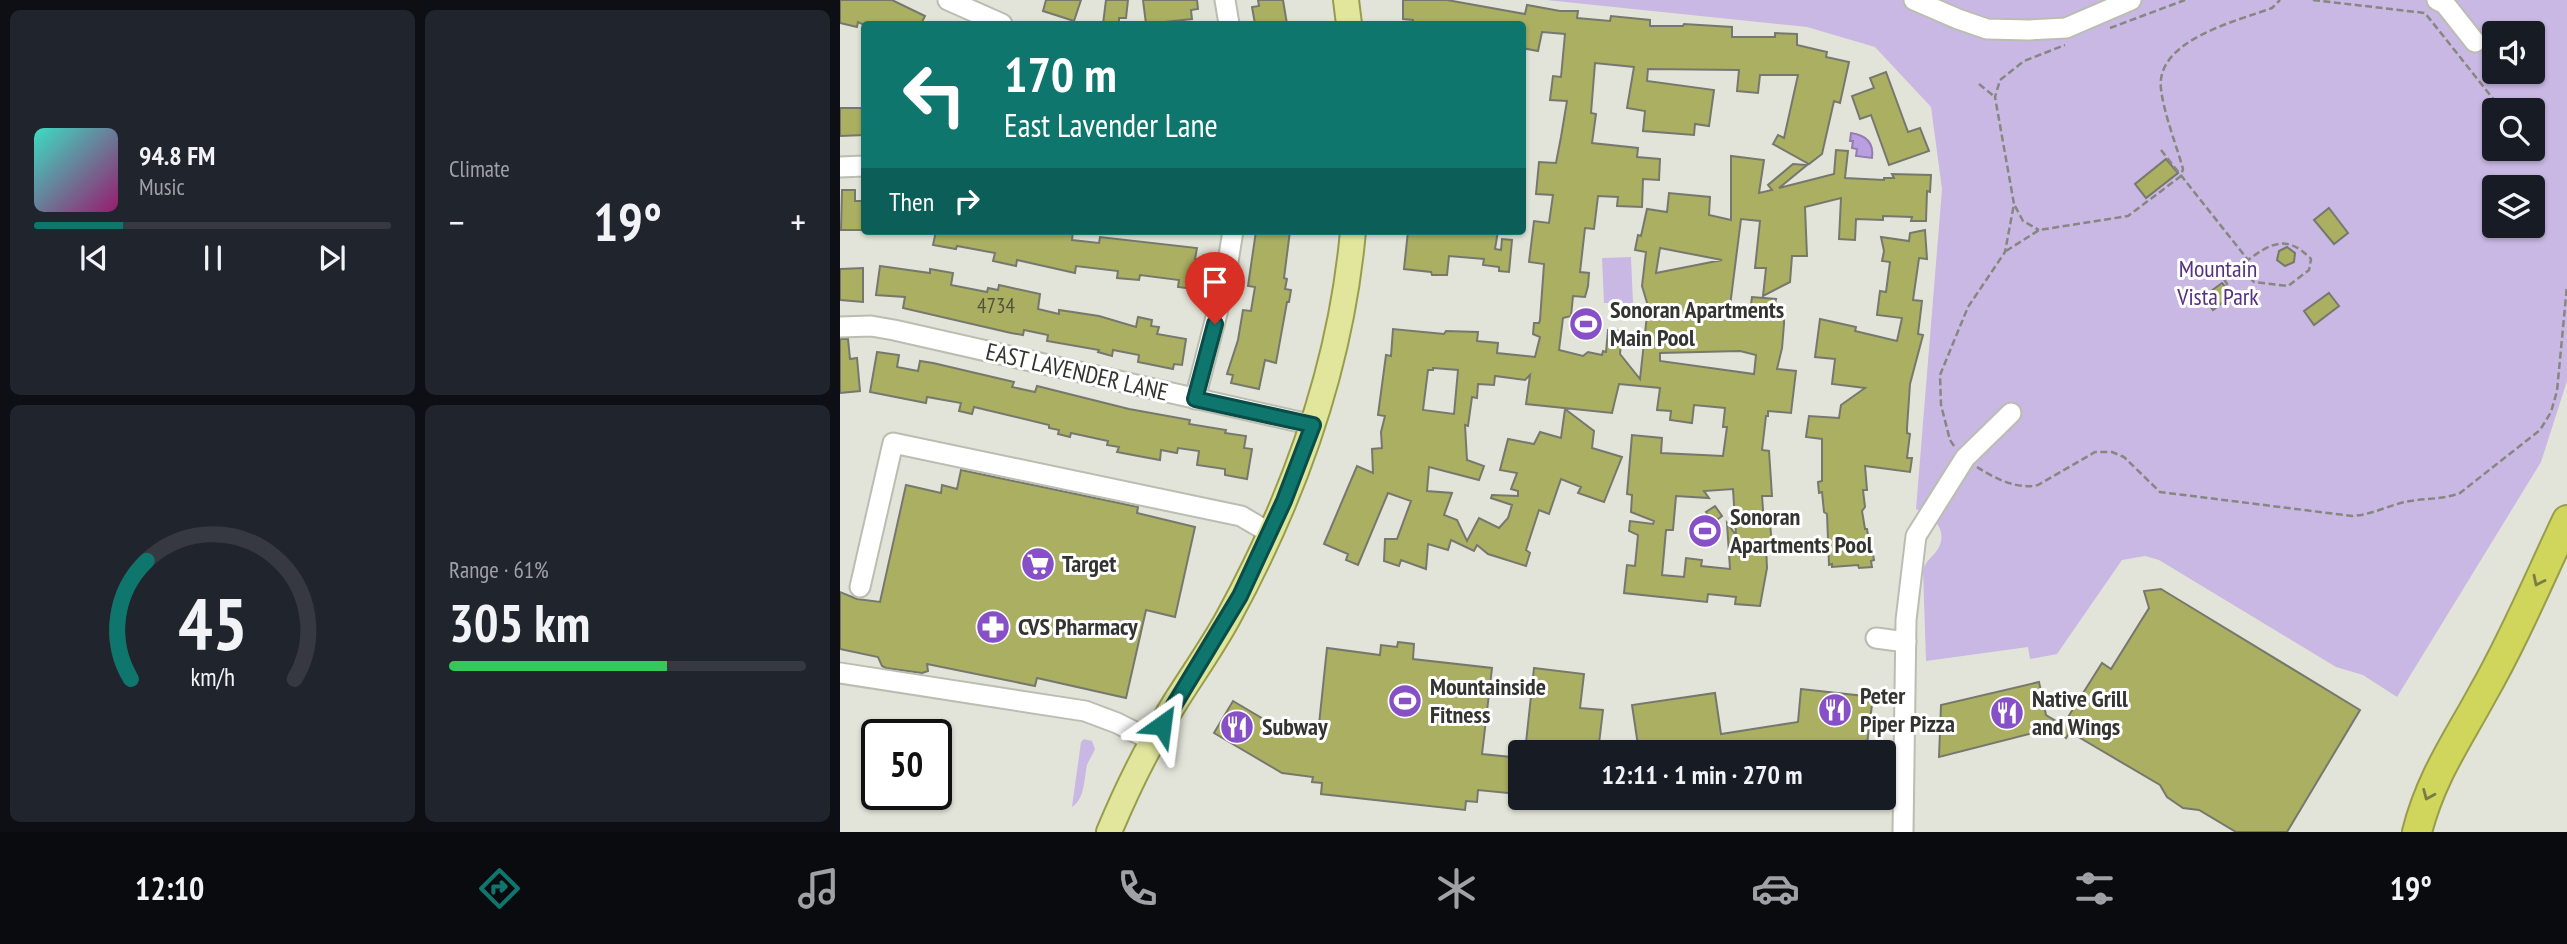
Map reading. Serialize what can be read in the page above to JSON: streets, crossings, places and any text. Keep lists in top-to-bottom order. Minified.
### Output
{"streets":{"street":["EAST LAVENDER LANE"]},"parks":["Mountain Vista Park"],"places":{"sports":["Sonoran Apartments Main Pool","Sonoran Apartments Pool","Mountainside Fitness"],"supermarket":["Target"],"pharmacy":["CVS Pharmacy"],"restaurant":["Peter Piper Pizza","Native Grill and Wings","Subway"]},"house_numbers":["4734"],"page":{"tile":["Climate",["Range · 61%","305 km"]],"turn":["170 m","East Lavender Lane"],"song":["94.8 FM","Music"],"then":"Then","heat":["−","19°","+"],"limit":"50","trip":"12:11 · 1 min · 270 m","tabs":["12:10","19°"],"gauge":["45","km/h"]}}
